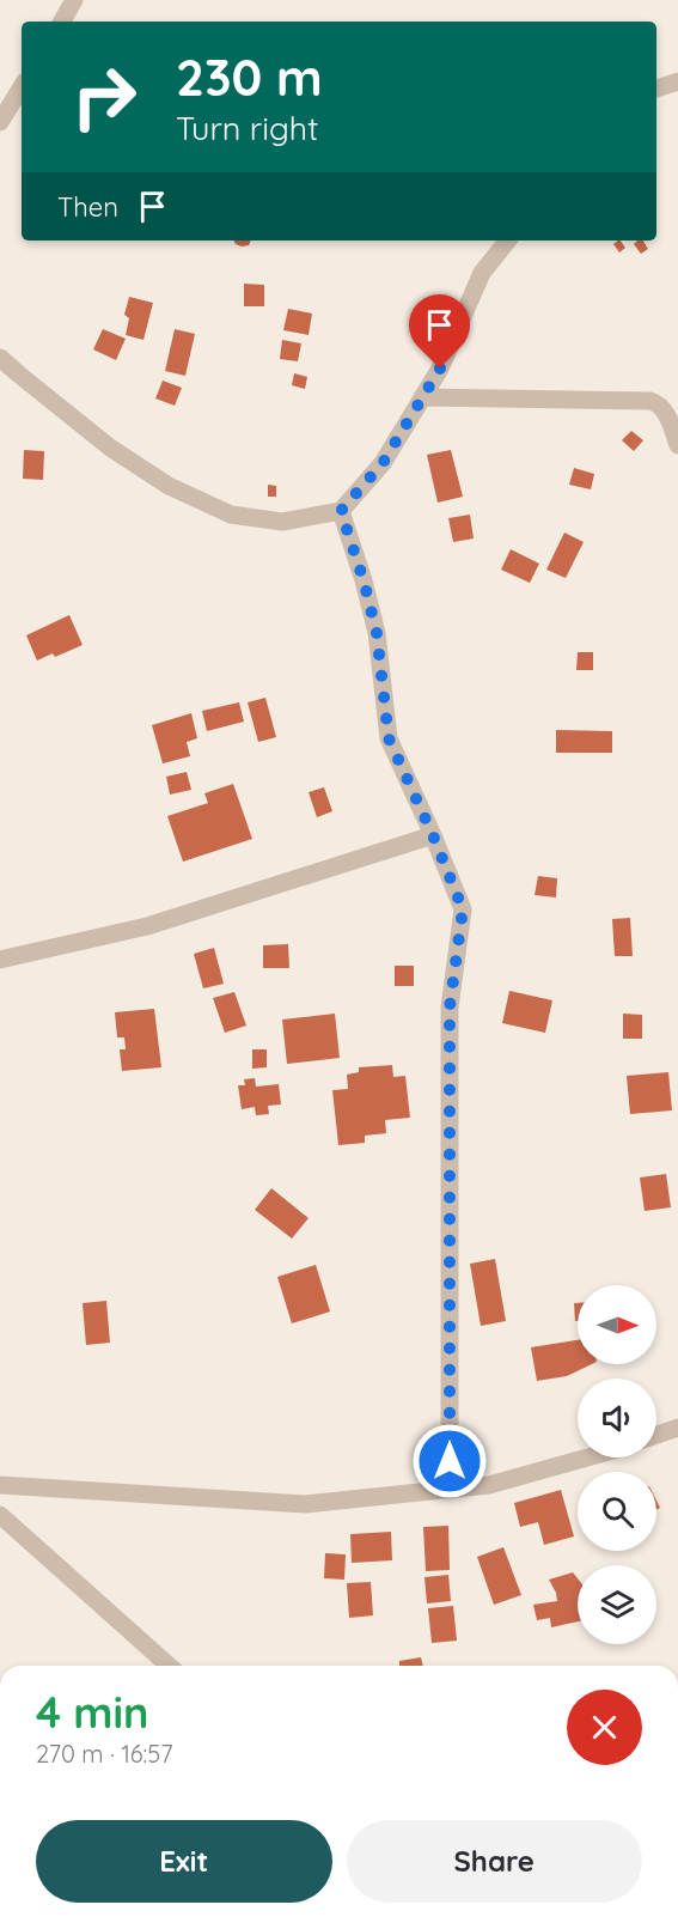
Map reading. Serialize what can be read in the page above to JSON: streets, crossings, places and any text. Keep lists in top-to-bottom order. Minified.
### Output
{"north":"right","page":{"turn":["230 m","Turn right"],"then":"Then","heading":["4 min","270 m · 16:57"],"buttons":["Exit","Share"]}}
